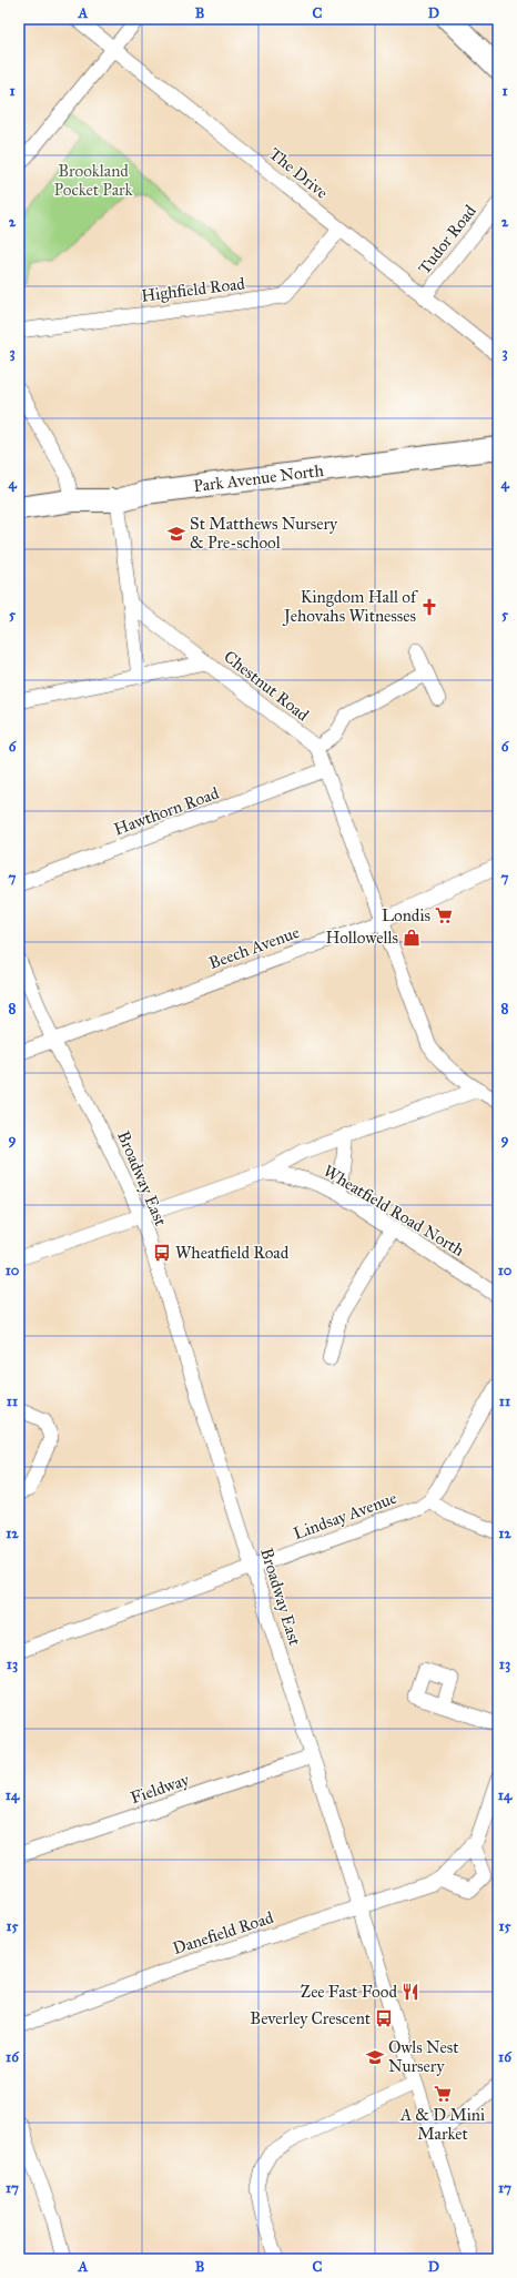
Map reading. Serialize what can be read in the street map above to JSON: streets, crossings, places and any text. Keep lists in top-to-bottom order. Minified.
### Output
{"streets":{"main road":["Park Avenue North"],"street":["The Drive","Tudor Road","Highfield Road","Chestnut Road","Hawthorn Road","Beech Avenue","Broadway East","Wheatfield Road North","Lindsay Avenue","Fieldway","Danefield Road"]},"crossings":[["The Drive","Tudor Road"],["The Drive","Highfield Road"],["Beech Avenue","Broadway East"],["Broadway East","Lindsay Avenue"],["Broadway East","Fieldway"],["Broadway East","Danefield Road"]],"parks":["Brookland Pocket Park"],"places":{"school or university":["St Matthews Nursery & Pre-school","Owls Nest Nursery"],"church":["Kingdom Hall of Jehovahs Witnesses"],"supermarket":["Londis","A & D Mini Market"],"shop":["Hollowells"],"bus stop":["Wheatfield Road","Beverley Crescent"],"restaurant":["Zee Fast Food"]},"grid":{"columns":["A","B","C","D"],"rows":["1","2","3","4","5","6","7","8","9","10","11","12","13","14","15","16","17"]}}
